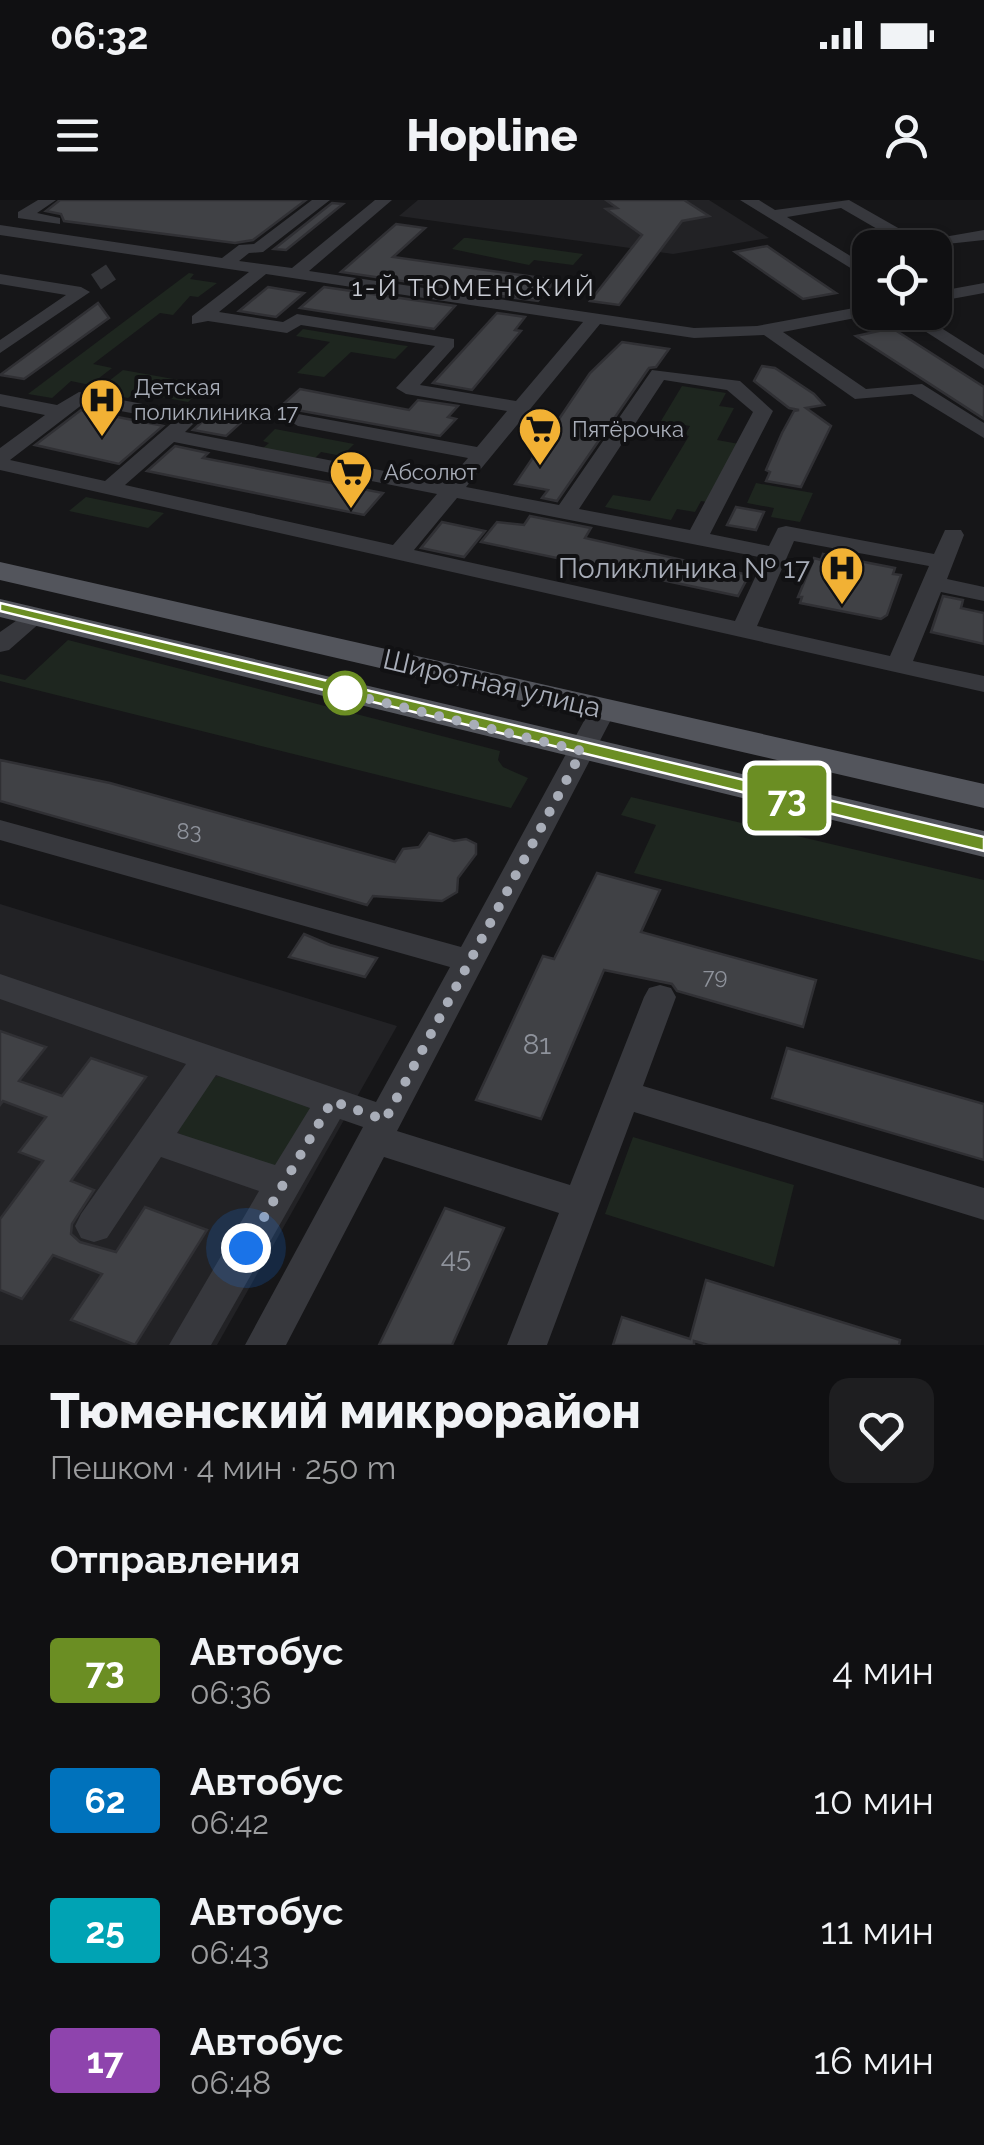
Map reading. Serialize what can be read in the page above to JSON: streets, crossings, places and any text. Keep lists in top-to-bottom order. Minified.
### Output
{"streets":{"main road":["Широтная улица"]},"districts":["1-Й ТЮМЕНСКИЙ"],"places":{"hospital":["Детская поликлиника 17","Поликлиника № 17"],"supermarket":["Пятёрочка","Абсолют"]},"lines":["bus line 73"],"house_numbers":["83","79","81","45"],"page":{"status":"06:32","header":"Hopline","on_map":"73","heading":[["Тюменский микрорайон","Пешком · 4 мин · 250 m"],"Отправления"],"list":[{"mark":"73","name":"Автобус","note":"06:36","value":"4 мин"},{"mark":"62","name":"Автобус","note":"06:42","value":"10 мин"},{"mark":"25","name":"Автобус","note":"06:43","value":"11 мин"},{"mark":"17","name":"Автобус","note":"06:48","value":"16 мин"}]}}
